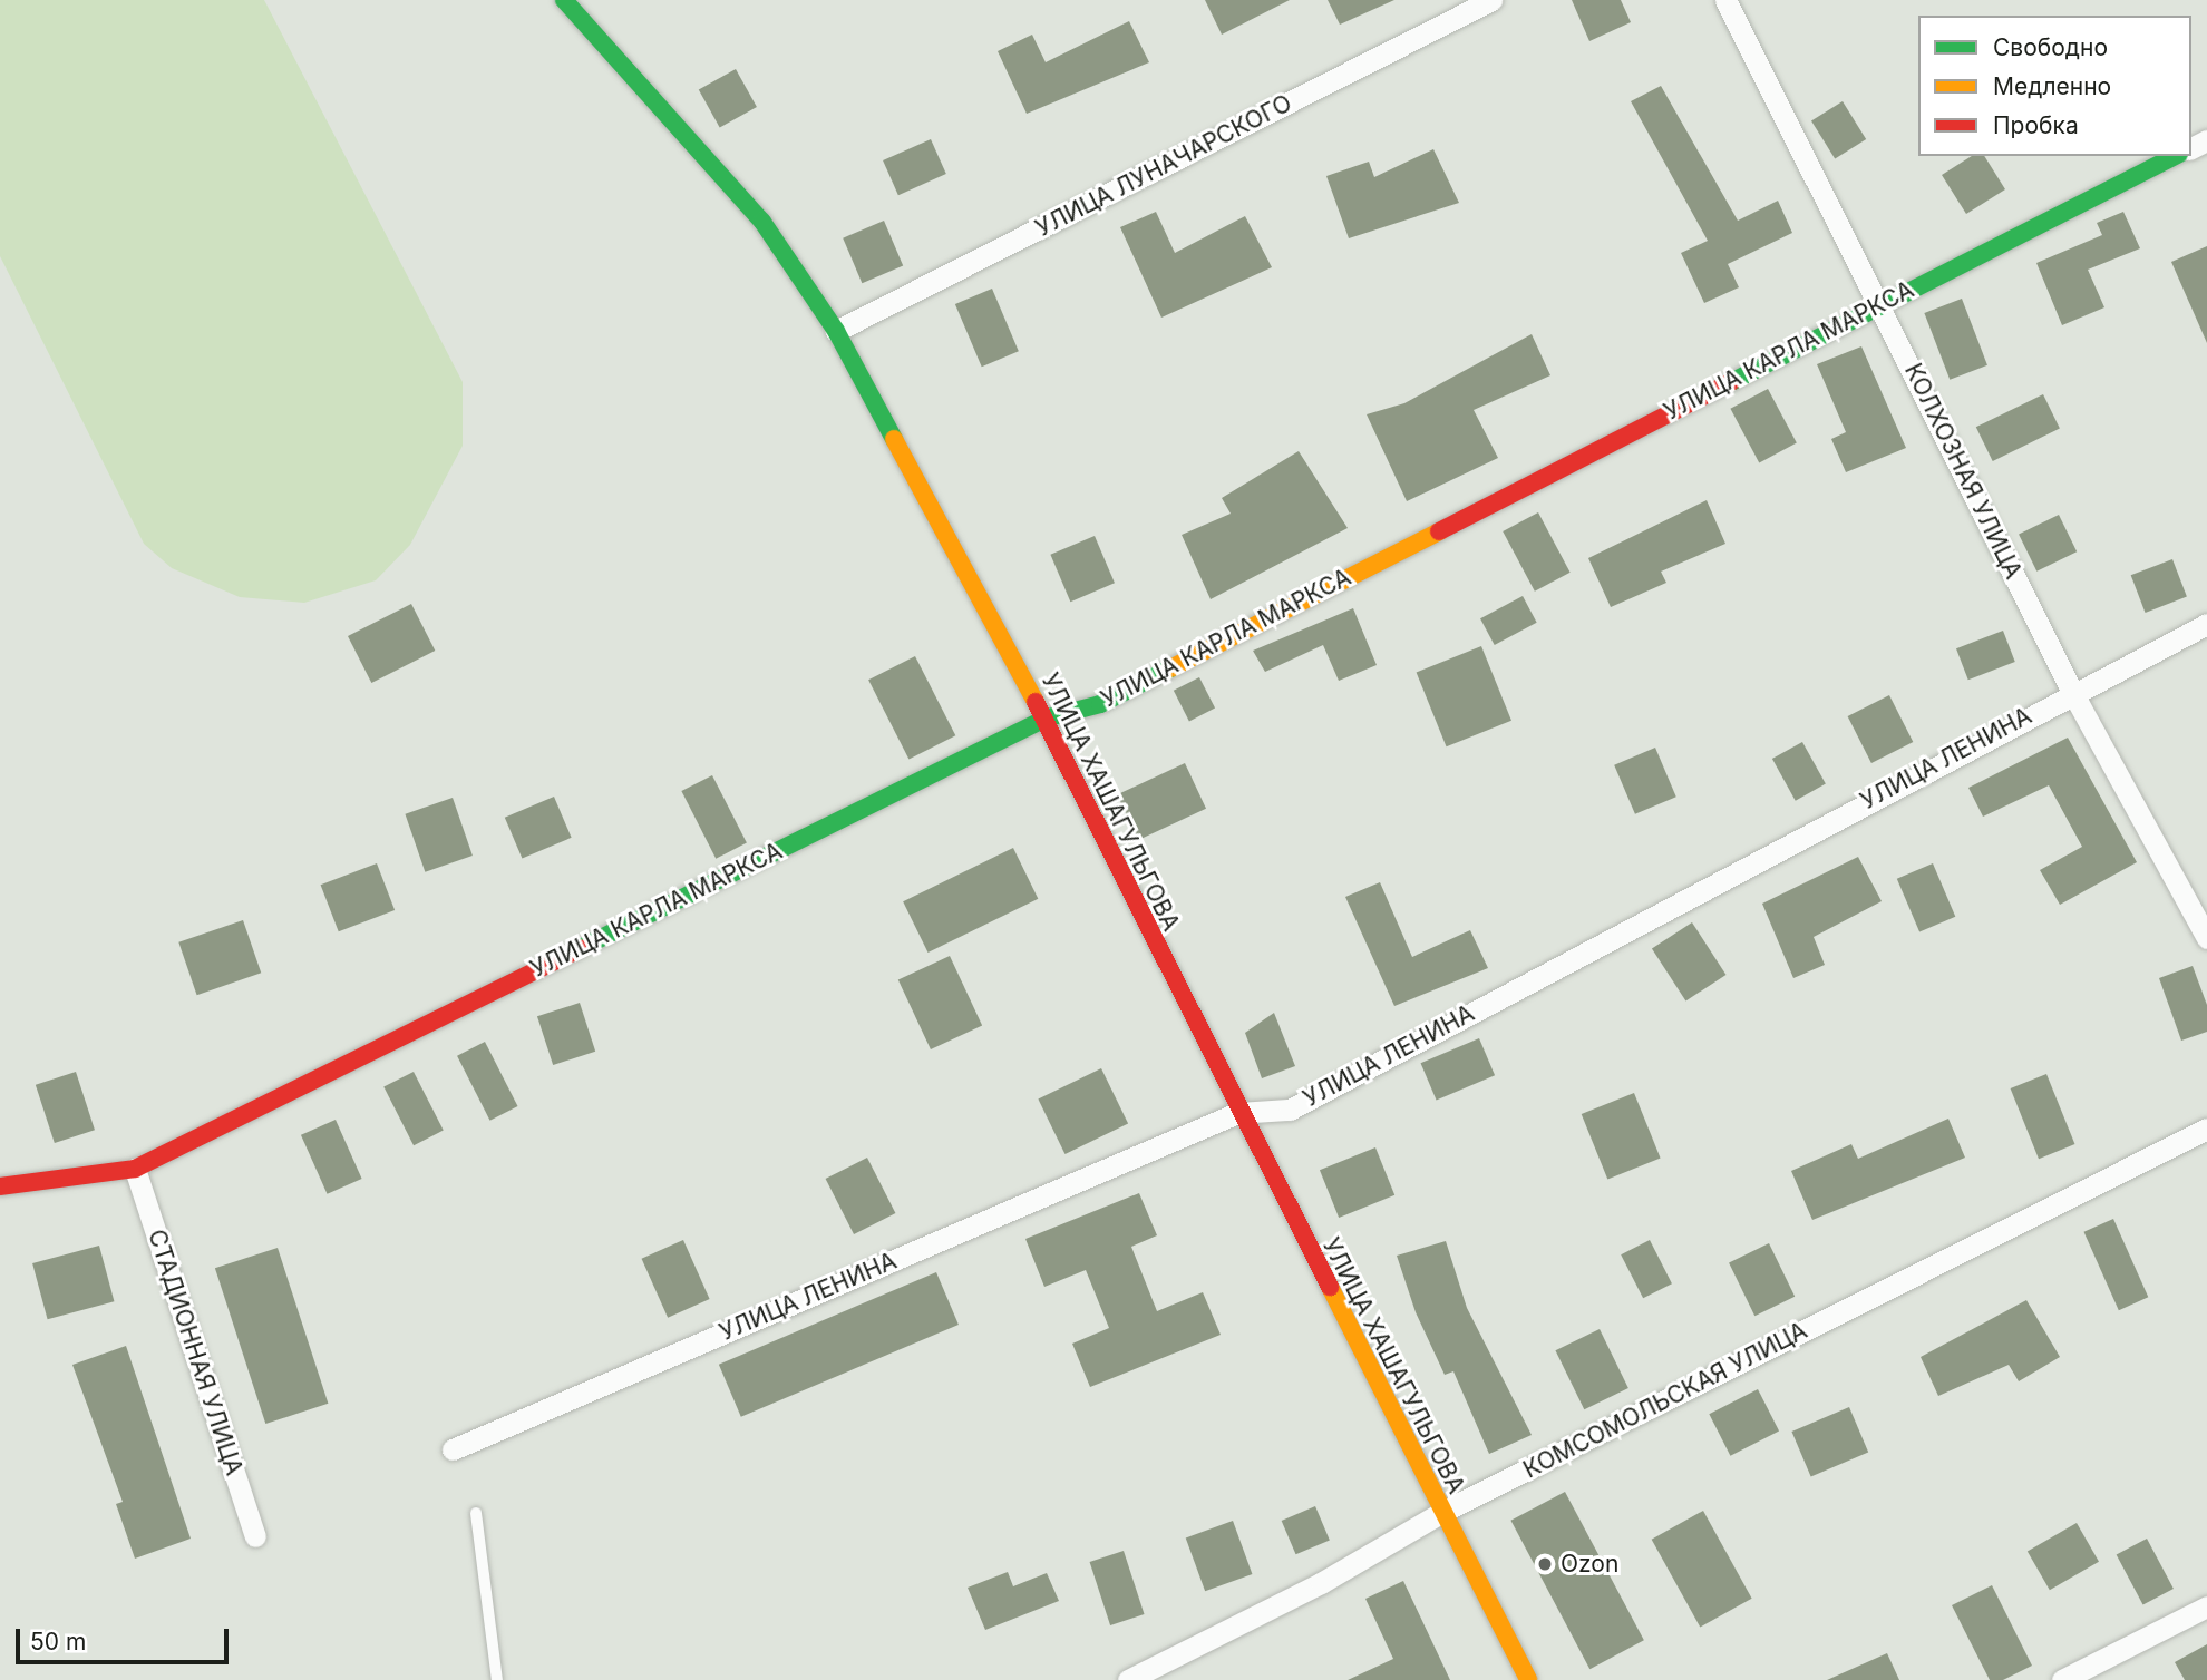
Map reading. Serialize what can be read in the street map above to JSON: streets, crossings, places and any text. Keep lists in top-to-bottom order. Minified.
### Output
{"streets":{"street":["УЛИЦА ЛУНАЧАРСКОГО","УЛИЦА КАРЛА МАРКСА","КОЛХОЗНАЯ УЛИЦА","УЛИЦА ЛЕНИНА","УЛИЦА ХАШАГУЛЬГОВА","СТАДИОННАЯ УЛИЦА","КОМСОМОЛЬСКАЯ УЛИЦА"]},"crossings":[["УЛИЦА ЛУНАЧАРСКОГО","УЛИЦА ХАШАГУЛЬГОВА"],["УЛИЦА КАРЛА МАРКСА","КОЛХОЗНАЯ УЛИЦА"],["УЛИЦА КАРЛА МАРКСА","УЛИЦА ХАШАГУЛЬГОВА"],["УЛИЦА КАРЛА МАРКСА","СТАДИОННАЯ УЛИЦА"],["КОЛХОЗНАЯ УЛИЦА","УЛИЦА ЛЕНИНА"],["УЛИЦА ЛЕНИНА","УЛИЦА ХАШАГУЛЬГОВА"],["УЛИЦА ХАШАГУЛЬГОВА","КОМСОМОЛЬСКАЯ УЛИЦА"]],"places":["Ozon"],"legend":["Свободно","Медленно","Пробка"],"scale_bar":"50 m"}
